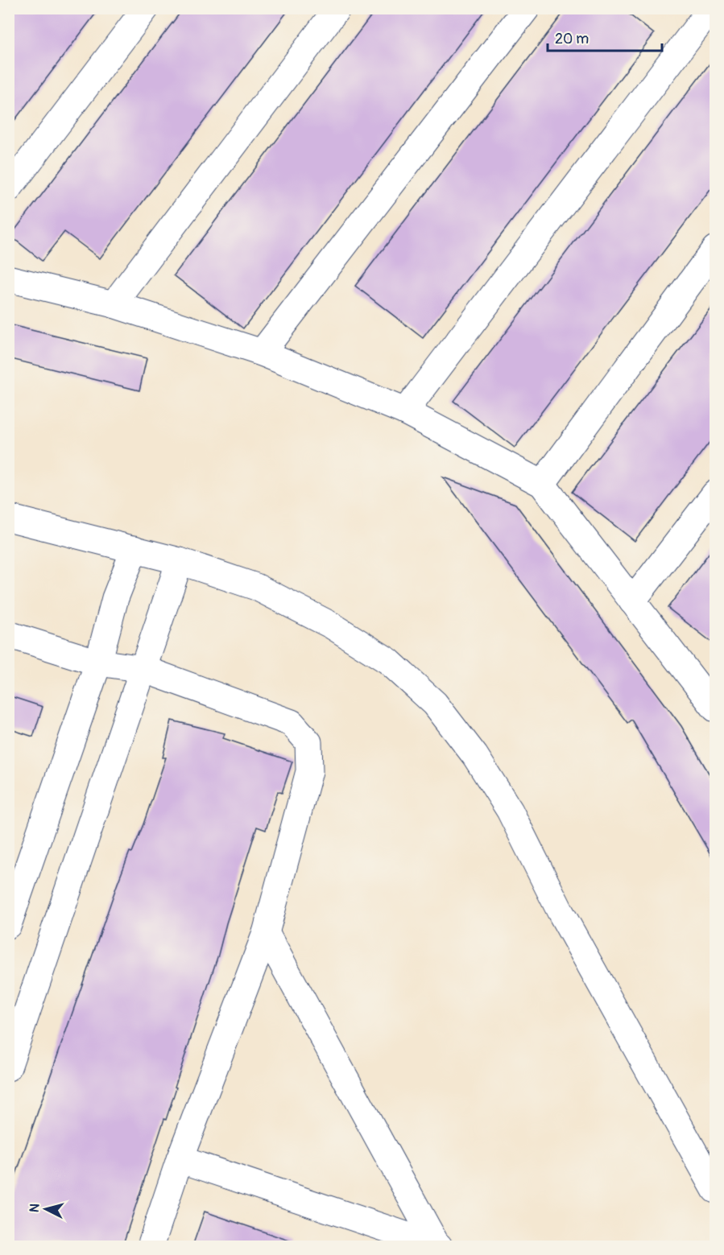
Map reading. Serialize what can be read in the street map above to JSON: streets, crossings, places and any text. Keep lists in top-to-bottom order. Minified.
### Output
{"scale_bar":"20 m","north":"left"}
